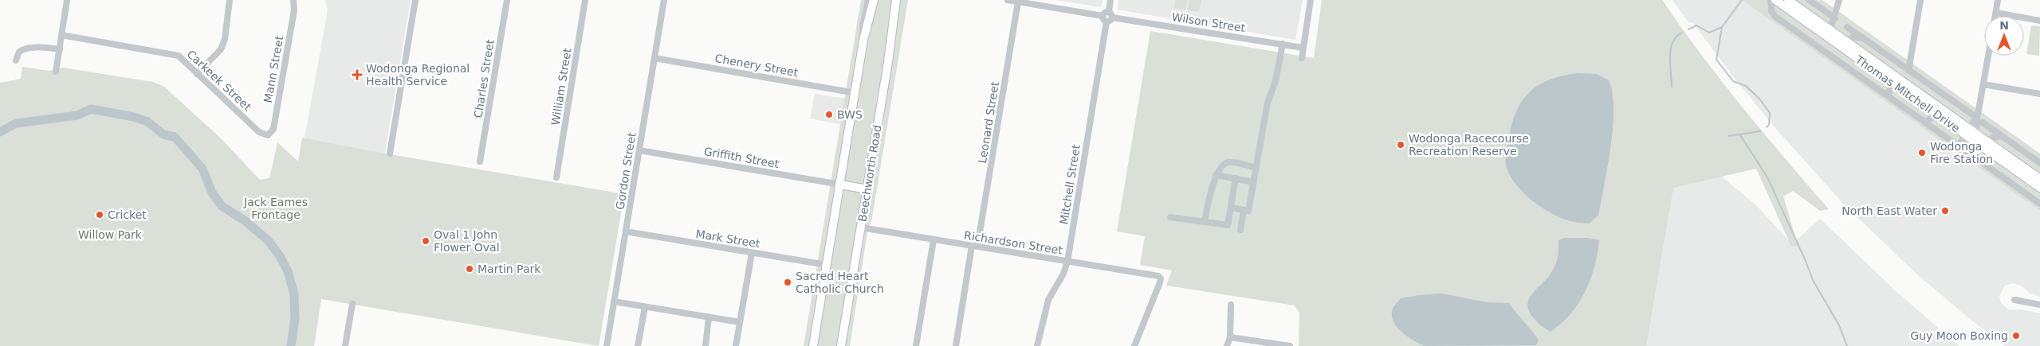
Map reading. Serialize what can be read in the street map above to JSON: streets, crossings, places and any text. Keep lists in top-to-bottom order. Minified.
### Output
{"streets":{"main road":["Thomas Mitchell Drive","Beechworth Road"],"street":["Wilson Street","Chenery Street","Mann Street","Charles Street","Carkeek Street","William Street","Leonard Street","Griffith Street","Gordon Street","Mitchell Street","Mark Street","Richardson Street"]},"crossings":[["Wilson Street","Mitchell Street"],["Chenery Street","Gordon Street"],["Mann Street","Carkeek Street"],["Leonard Street","Richardson Street"],["Griffith Street","Gordon Street"],["Gordon Street","Mark Street"],["Beechworth Road","Richardson Street"],["Mitchell Street","Richardson Street"]],"parks":["Jack Eames Frontage","Willow Park"],"places":{"health":["Wodonga Regional Health Service"],"other":["BWS","Wodonga Racecourse Recreation Reserve","Wodonga Fire Station","North East Water","Cricket","Oval 1 John Flower Oval","Martin Park","Sacred Heart Catholic Church","Guy Moon Boxing"]},"north":"top"}
